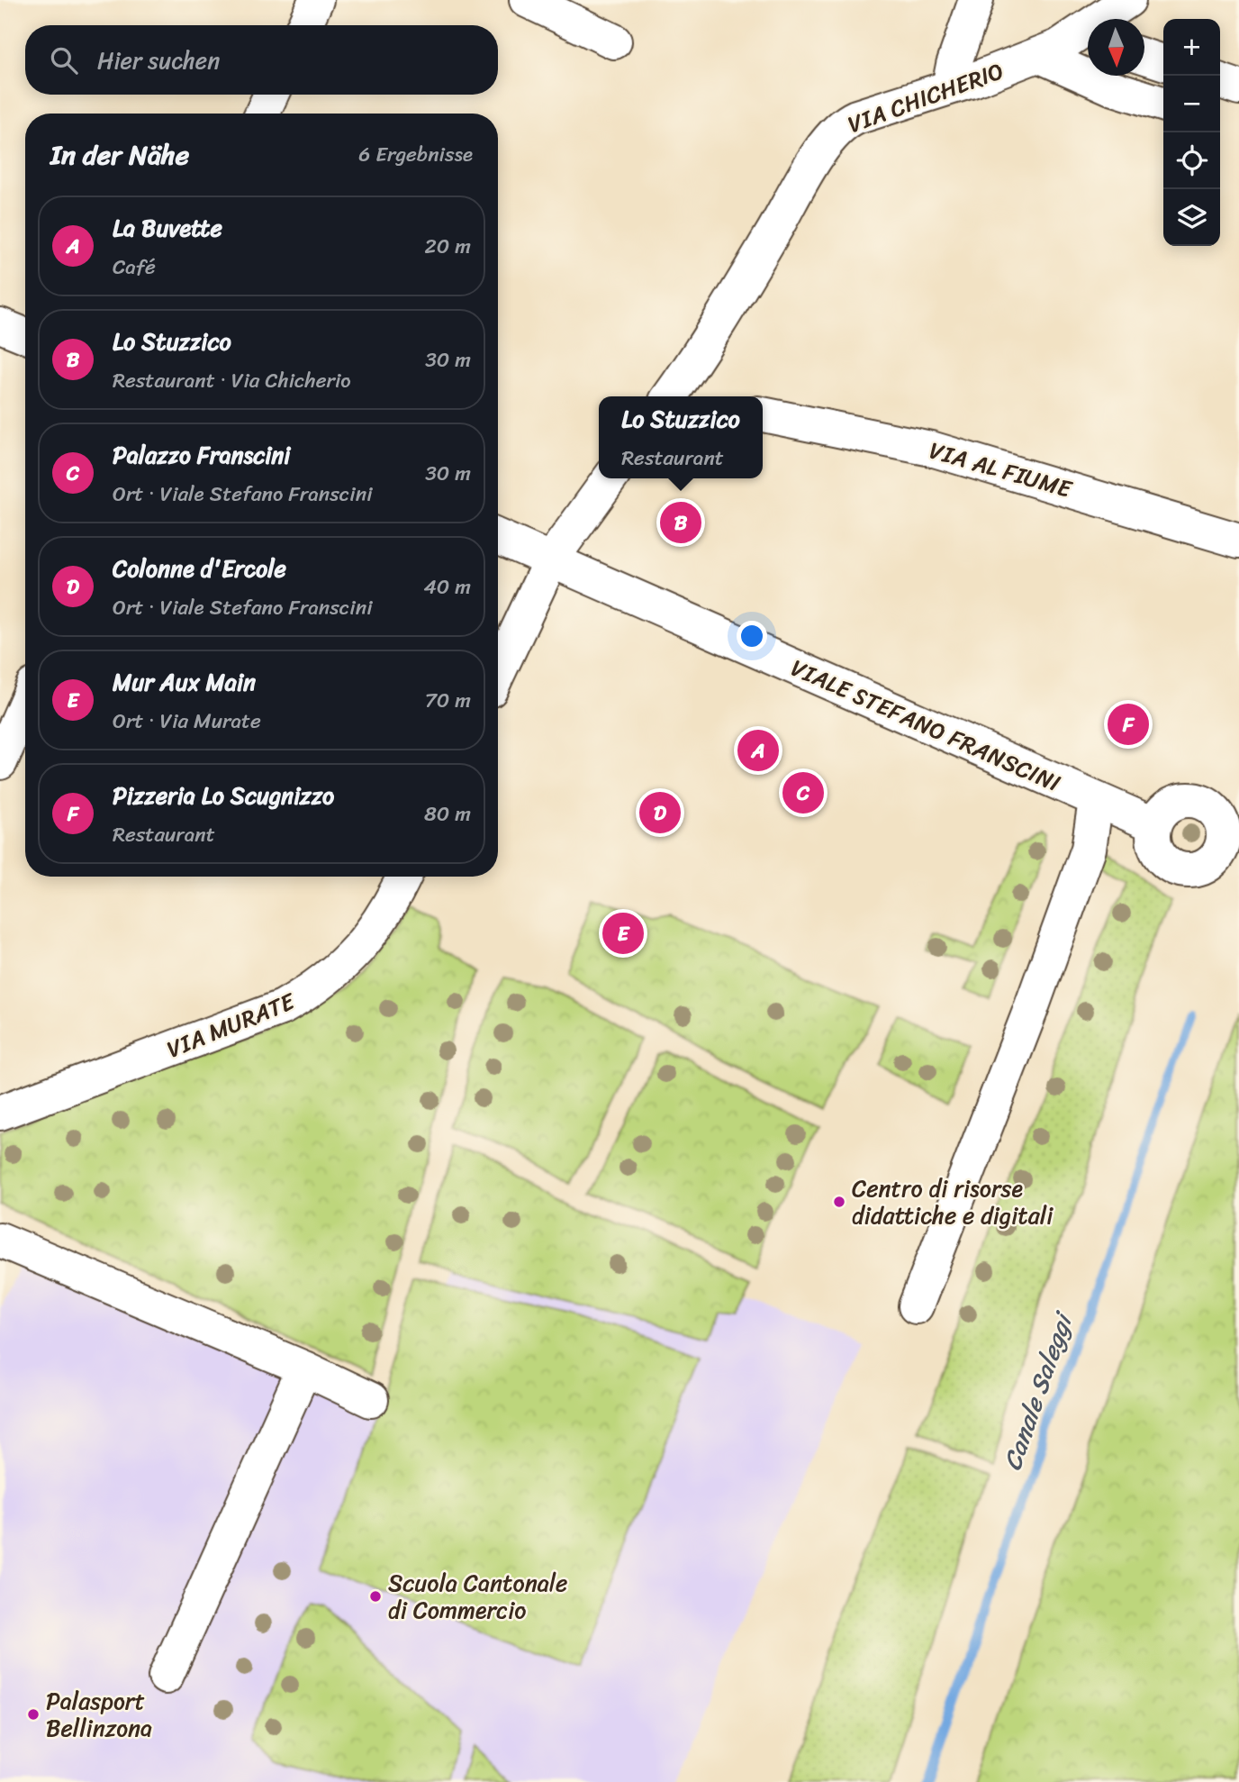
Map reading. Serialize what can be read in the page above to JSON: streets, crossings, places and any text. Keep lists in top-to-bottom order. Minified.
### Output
{"streets":{"street":["VIA CHICHERIO","VIA AL FIUME","VIALE STEFANO FRANSCINI","VIA MURATE"]},"water":["Canale Saleggi"],"places":["Centro di risorse didattiche e digitali","Scuola Cantonale di Commercio","Palasport Bellinzona"],"north":"bottom","page":{"map_buttons":["+","−"],"search":"Hier suchen","heading":["In der Nähe","6 Ergebnisse"],"list":[{"mark":"A","name":"La Buvette","note":"Café","value":"20 m"},{"mark":"B","name":"Lo Stuzzico","note":"Restaurant · Via Chicherio","value":"30 m"},{"mark":"C","name":"Palazzo Franscini","note":"Ort · Viale Stefano Franscini","value":"30 m"},{"mark":"D","name":"Colonne d'Ercole","note":"Ort · Viale Stefano Franscini","value":"40 m"},{"mark":"E","name":"Mur Aux Main","note":"Ort · Via Murate","value":"70 m"},{"mark":"F","name":"Pizzeria Lo Scugnizzo","note":"Restaurant","value":"80 m"}],"popup":["Lo Stuzzico","Restaurant"],"pins":["B","F","A","C","D","E"]}}
